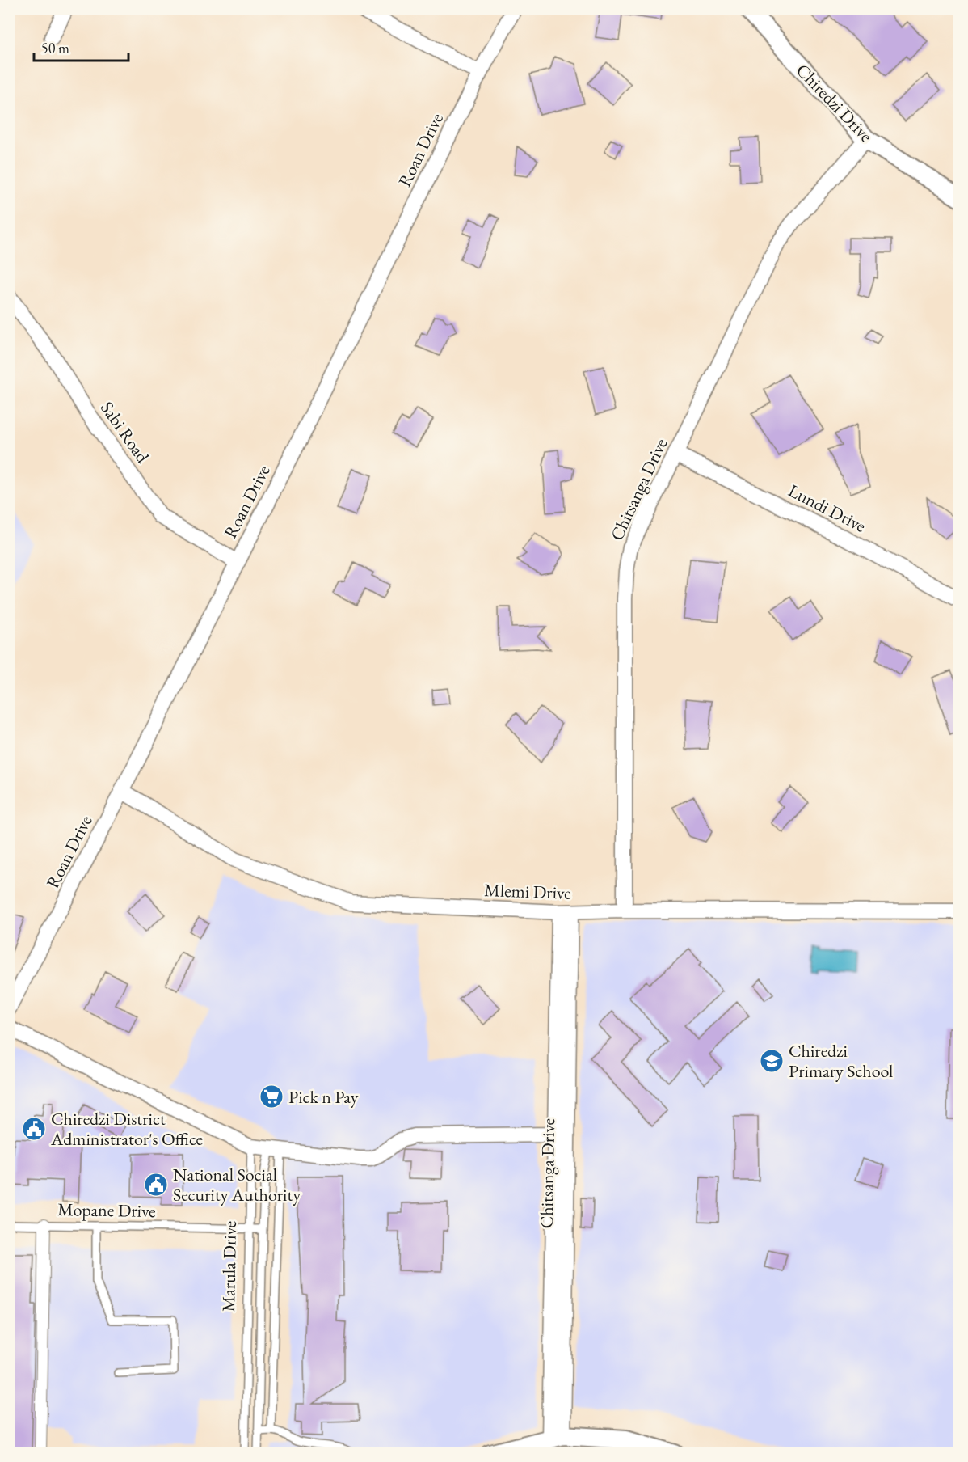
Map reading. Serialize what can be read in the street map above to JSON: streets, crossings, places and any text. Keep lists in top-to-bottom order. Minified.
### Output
{"streets":{"street":["Chiredzi Drive","Roan Drive","Sabi Road","Chitsanga Drive","Lundi Drive","Mlemi Drive"],"lane":["Mopane Drive","Marula Drive"]},"crossings":[["Chiredzi Drive","Chitsanga Drive"],["Roan Drive","Sabi Road"],["Roan Drive","Mlemi Drive"],["Chitsanga Drive","Lundi Drive"],["Chitsanga Drive","Mlemi Drive"],["Mopane Drive","Marula Drive"]],"places":{"school or university":["Chiredzi Primary School"],"supermarket":["Pick n Pay"],"public building":["Chiredzi District Administrator's Office","National Social Security Authority"]},"scale_bar":"50 m"}
